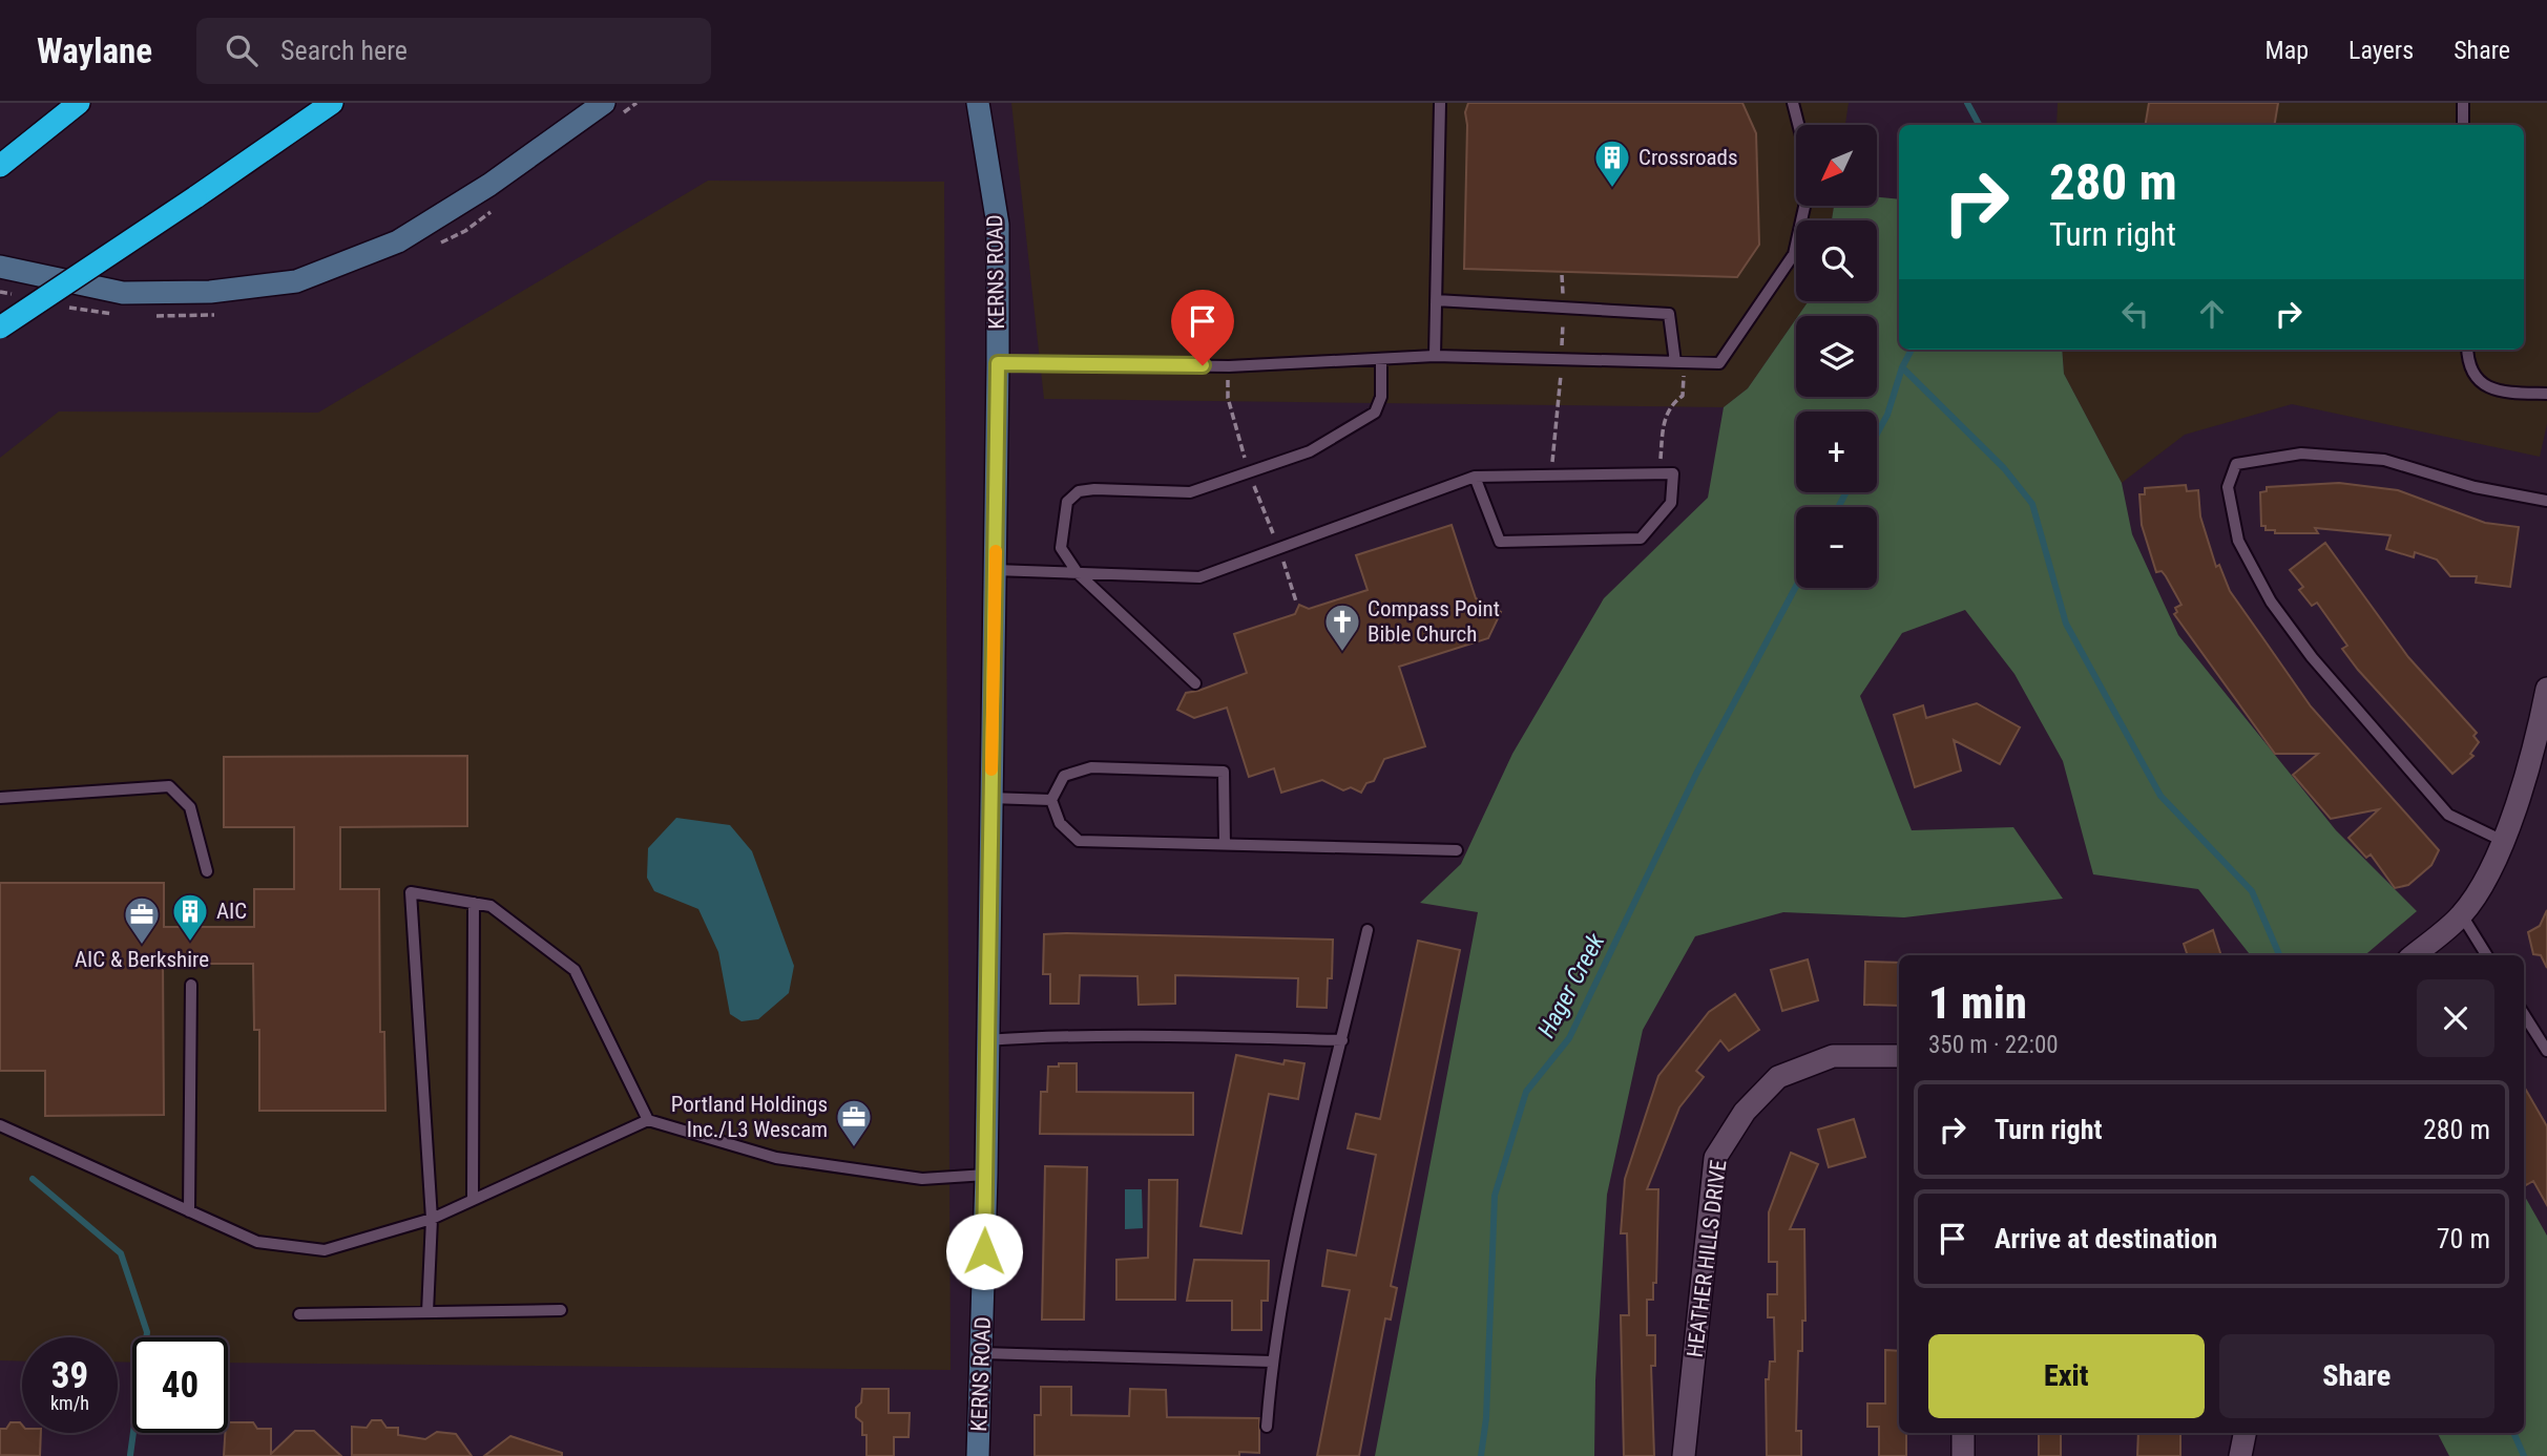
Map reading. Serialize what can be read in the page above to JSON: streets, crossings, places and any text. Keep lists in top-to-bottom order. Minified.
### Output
{"streets":{"street":["KERNS ROAD","HEATHER HILLS DRIVE"]},"water":["Hager Creek"],"places":{"building":["Crossroads","AIC"],"church":["Compass Point Bible Church"],"office":["AIC & Berkshire","Portland Holdings Inc./L3 Wescam"]},"north":"bottom left","page":{"header":"Waylane","search":"Search here","nav":["Map","Layers","Share"],"map_buttons":["+","−"],"turn":["280 m","Turn right"],"heading":["1 min","350 m · 22:00"],"list":[{"name":"Turn right","value":"280 m"},{"name":"Arrive at destination","value":"70 m"}],"buttons":["Exit","Share"],"speed":"39 km/h","limit":"40"}}
